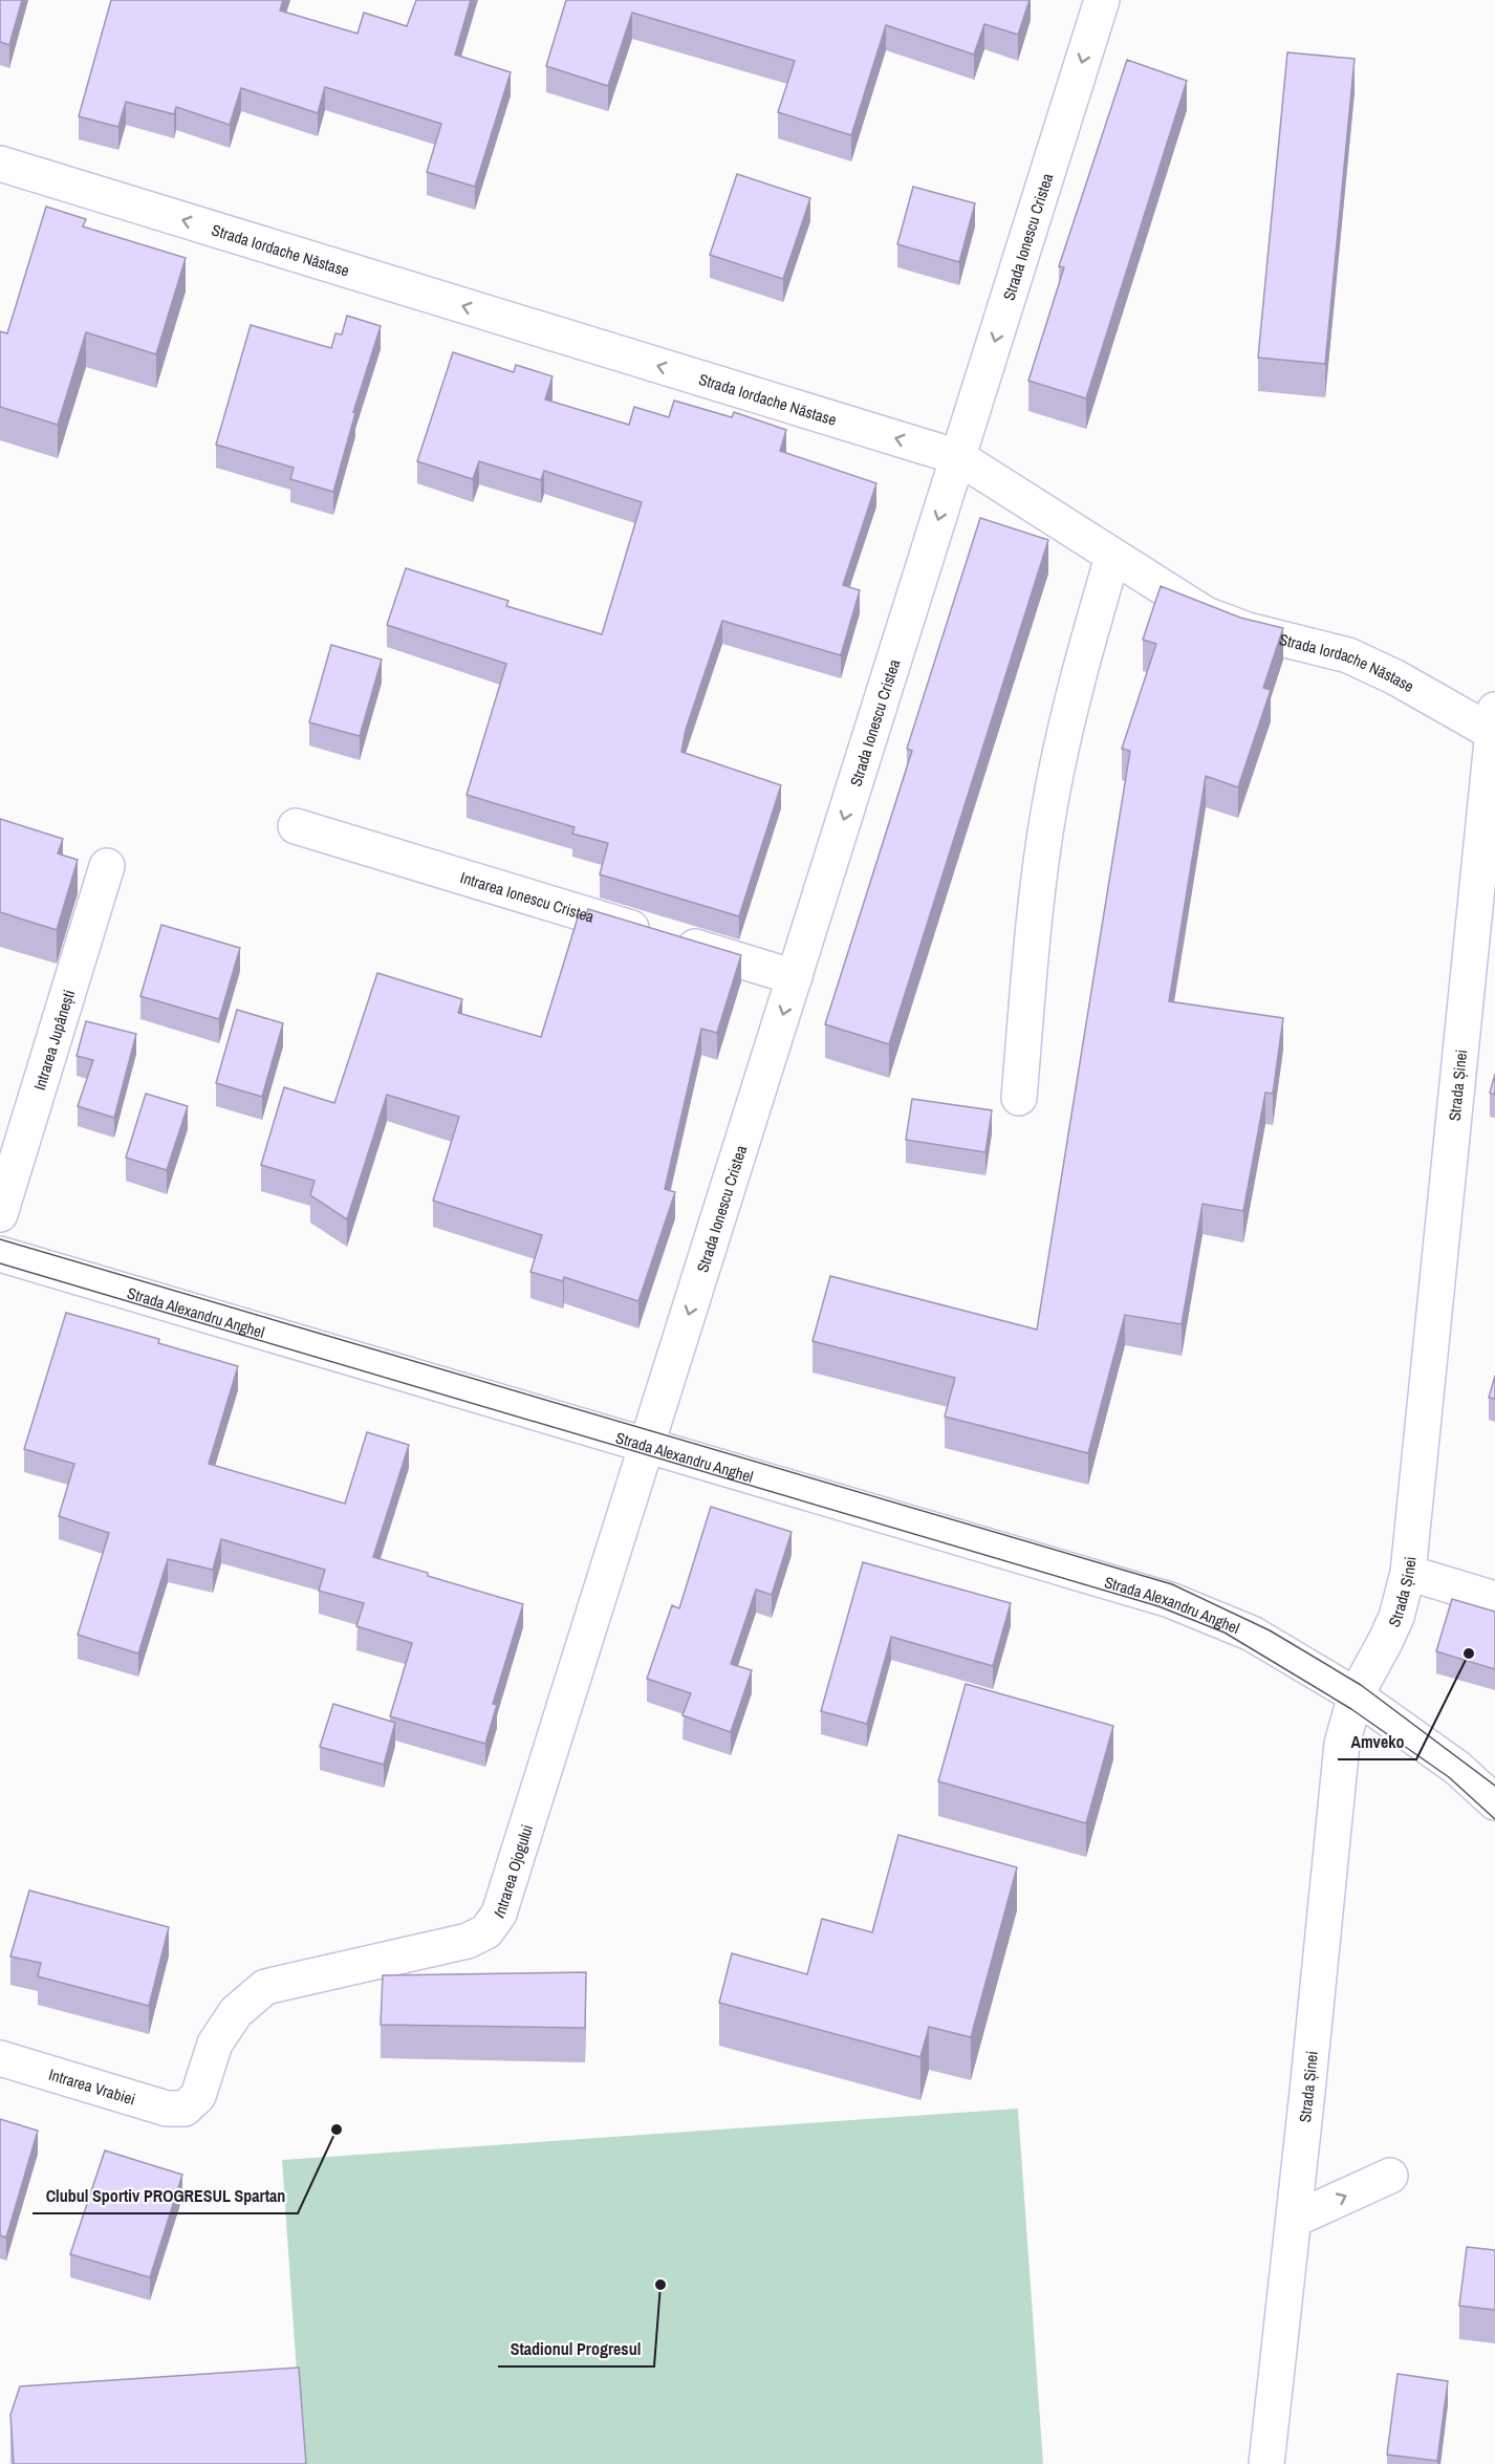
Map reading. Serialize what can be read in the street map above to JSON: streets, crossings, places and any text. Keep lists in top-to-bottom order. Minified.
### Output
{"streets":{"street":["Strada Ionescu Cristea","Strada Iordache Năstase","Intrarea Ionescu Cristea","Intrarea Jupânești","Strada Șinei","Strada Alexandru Anghel","Intrarea Ojogului","Intrarea Vrabiei"]},"crossings":[["Strada Ionescu Cristea","Strada Iordache Năstase"],["Strada Ionescu Cristea","Intrarea Ionescu Cristea"],["Strada Ionescu Cristea","Strada Alexandru Anghel"],["Strada Ionescu Cristea","Intrarea Ojogului"],["Strada Iordache Năstase","Strada Șinei"],["Strada Șinei","Strada Alexandru Anghel"],["Strada Alexandru Anghel","Intrarea Ojogului"],["Intrarea Ojogului","Intrarea Vrabiei"]],"one_way":["Strada Iordache Năstase"],"places":["Amveko","Clubul Sportiv PROGRESUL Spartan","Stadionul Progresul"]}
